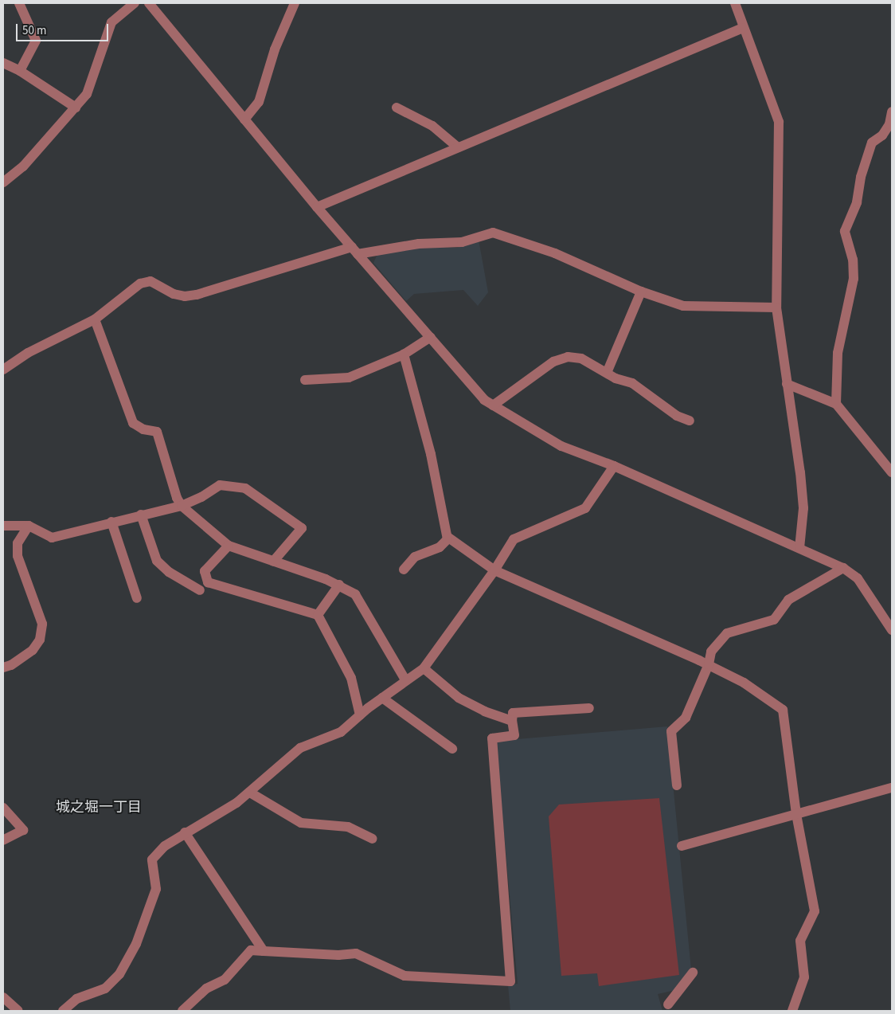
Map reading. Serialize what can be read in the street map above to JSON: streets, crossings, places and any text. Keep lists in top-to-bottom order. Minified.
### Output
{"districts":["城之堀一丁目"],"scale_bar":"50 m"}
